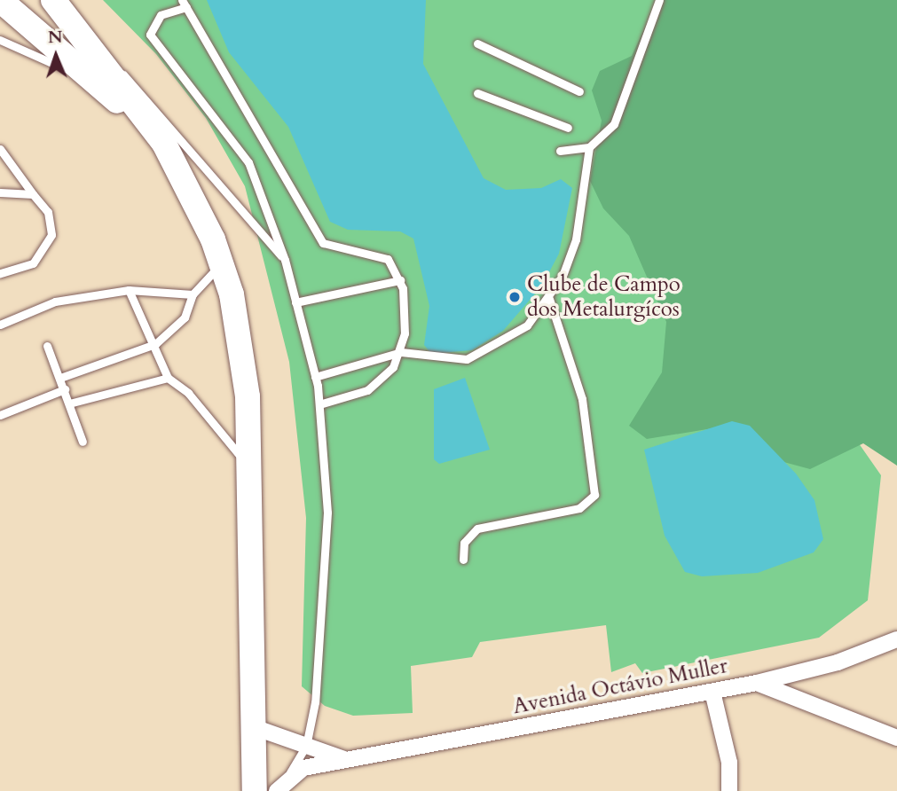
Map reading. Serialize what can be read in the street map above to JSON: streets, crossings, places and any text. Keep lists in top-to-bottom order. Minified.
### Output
{"streets":{"street":["Avenida Octávio Muller"]},"places":["Clube de Campo dos Metalurgícos"],"north":"top"}
